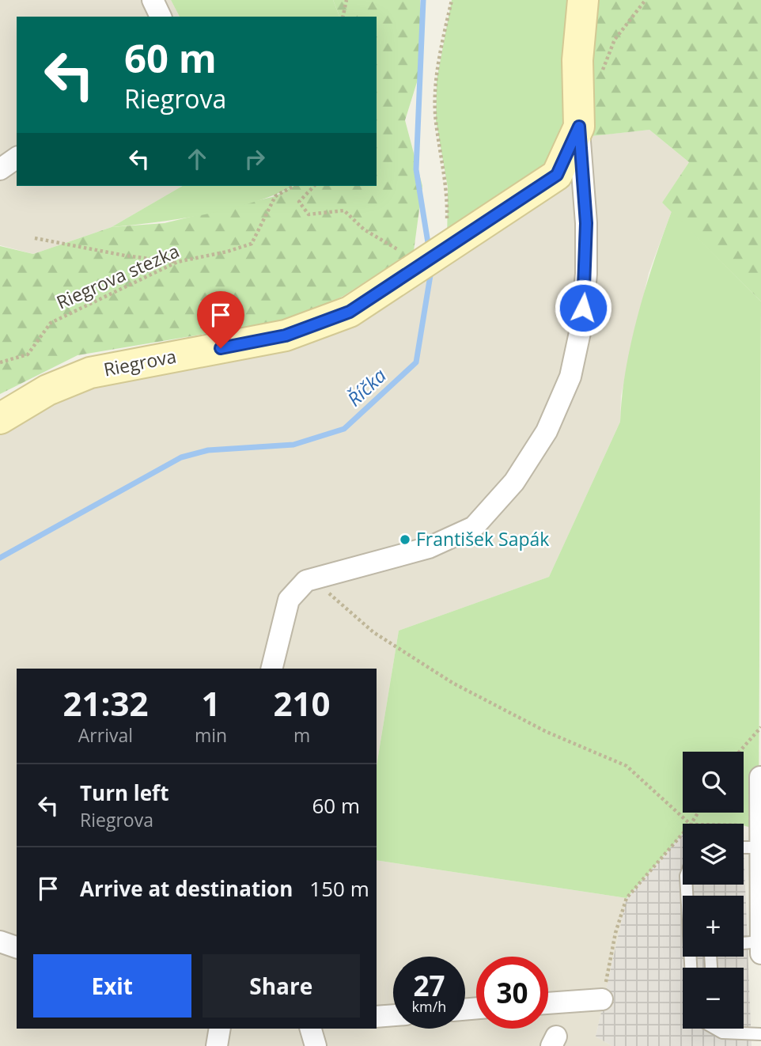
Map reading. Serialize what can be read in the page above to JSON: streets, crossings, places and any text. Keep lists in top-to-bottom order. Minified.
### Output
{"streets":{"street":["Riegrova"],"path":["Riegrova stezka"]},"water":["Říčka"],"places":["František Sapák"],"page":{"turn":["60 m","Riegrova"],"eta":["21:32","Arrival","1","min","210","m"],"map_buttons":["+","−"],"list":[{"name":"Turn left","note":"Riegrova","value":"60 m"},{"name":"Arrive at destination","value":"150 m"}],"buttons":["Exit","Share"],"speed":"27 km/h","limit":"30"}}
